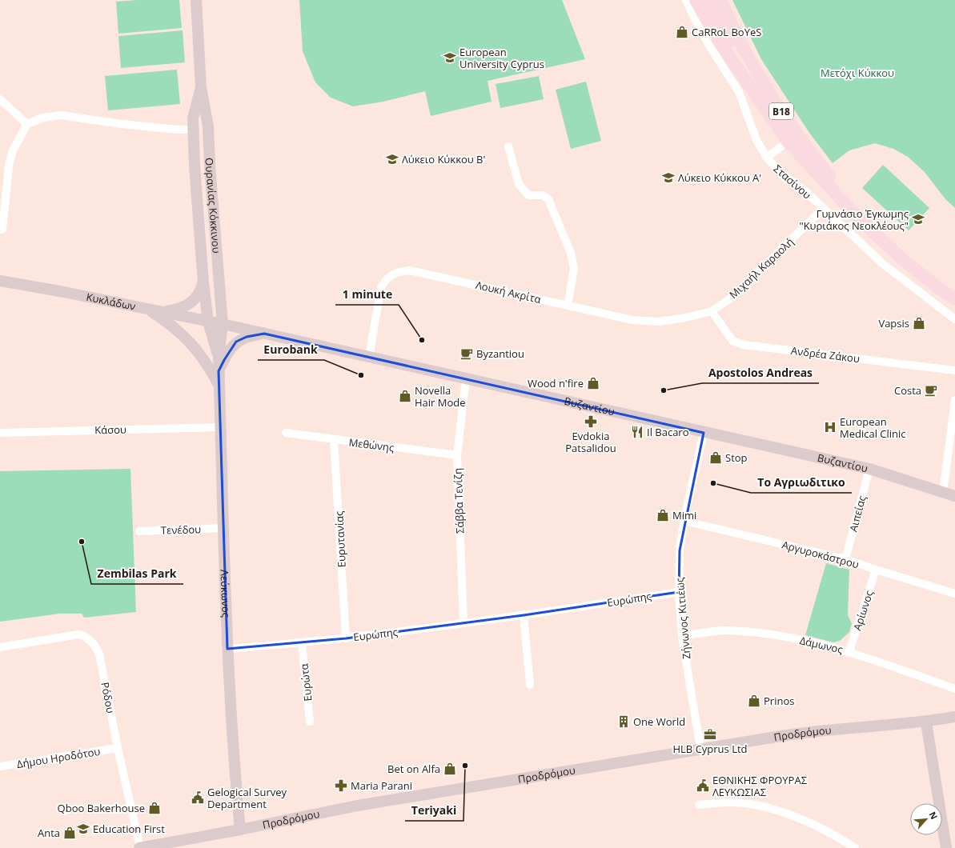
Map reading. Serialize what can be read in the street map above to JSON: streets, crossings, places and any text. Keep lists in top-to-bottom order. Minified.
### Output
{"streets":{"main road":["B18","Ουρανίας Κόκκινου","Κυκλάδων","Βυζαντίου","Λεύκωνος","Προδρόμου"],"street":["Στασίνου","Μιχαήλ Καραολή","Λουκή Ακρίτα","Ανδρέα Ζάκου","Κάσου","Μεθώνης","Σάββα Τενίζη","Αιπείας","Τενέδου","Ευρυτανίας","Αργυροκάστρου","Ευρώπης","Αρίωνος","Ζήνωνος Κιτιέως","Δάμωνος","Ευρώτα","Ρόδου","Δήμου Ηροδότου"]},"crossings":[["Στασίνου","Μιχαήλ Καραολή"],["Ουρανίας Κόκκινου","Κυκλάδων"],["Ουρανίας Κόκκινου","Βυζαντίου"],["Ουρανίας Κόκκινου","Λεύκωνος"],["Μιχαήλ Καραολή","Λουκή Ακρίτα"],["Μιχαήλ Καραολή","Ανδρέα Ζάκου"],["Λουκή Ακρίτα","Ανδρέα Ζάκου"],["Λουκή Ακρίτα","Βυζαντίου"],["Κυκλάδων","Βυζαντίου"],["Κυκλάδων","Λεύκωνος"],["Βυζαντίου","Σάββα Τενίζη"],["Βυζαντίου","Αιπείας"],["Βυζαντίου","Λεύκωνος"],["Βυζαντίου","Ζήνωνος Κιτιέως"],["Κάσου","Λεύκωνος"],["Μεθώνης","Σάββα Τενίζη"],["Μεθώνης","Ευρυτανίας"],["Σάββα Τενίζη","Ευρώπης"],["Αιπείας","Αργυροκάστρου"],["Τενέδου","Λεύκωνος"],["Ευρυτανίας","Ευρώπης"],["Αργυροκάστρου","Αρίωνος"],["Αργυροκάστρου","Ζήνωνος Κιτιέως"],["Λεύκωνος","Ευρώπης"],["Λεύκωνος","Προδρόμου"],["Ευρώπης","Ζήνωνος Κιτιέως"],["Ευρώπης","Ευρώτα"],["Αρίωνος","Δάμωνος"],["Ζήνωνος Κιτιέως","Δάμωνος"],["Ζήνωνος Κιτιέως","Προδρόμου"],["Ρόδου","Προδρόμου"],["Ρόδου","Δήμου Ηροδότου"]],"parks":["Μετόχι Κύκκου"],"places":{"shop":["CaRRoL BoYeS","Vapsis","Wood n'fire","Novella Hair Mode","Stop","Mimi","Prinos","Bet on Alfa","Qboo Bakerhouse","Anta"],"school or university":["European University Cyprus","Λύκειο Κύκκου Β'","Λύκειο Κύκκου Α'","Γυμνάσιο Έγκωμης \"Κυριάκος Νεοκλέους\"","Education First"],"other":["1 minute","Eurobank","Apostolos Andreas","Το Αγριωδιτικο","Zembilas Park","Teriyaki"],"cafe":["Byzantiou","Costa"],"pharmacy":["Evdokia Patsalidou","Maria Parani"],"hospital":["European Medical Clinic"],"restaurant":["Il Bacaro"],"building":["One World"],"office":["HLB Cyprus Ltd"],"public building":["ΕΘΝΙΚΗΣ ΦΡΟΥΡΑΣ ΛΕΥΚΩΣΙΑΣ","Gelogical Survey Department"]},"north":"top right"}
